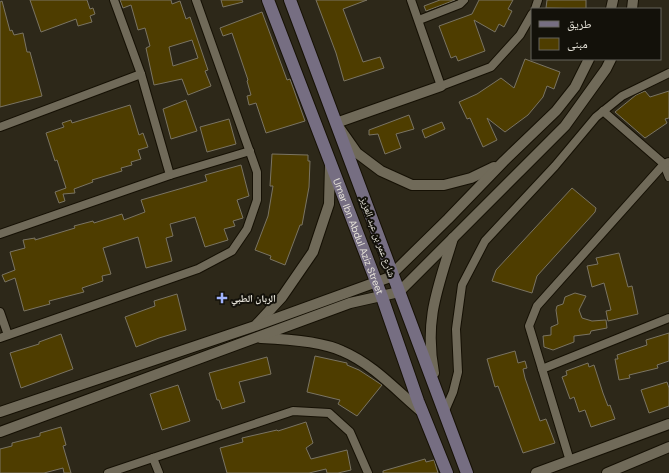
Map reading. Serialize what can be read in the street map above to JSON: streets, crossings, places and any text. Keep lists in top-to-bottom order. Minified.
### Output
{"streets":{"main road":["Umar Ibn Abdul Aziz Street","شارع عمر بن عبد العزيز"]},"places":{"health":["الربان الطبي"]},"legend":["طريق","مبنى"]}
